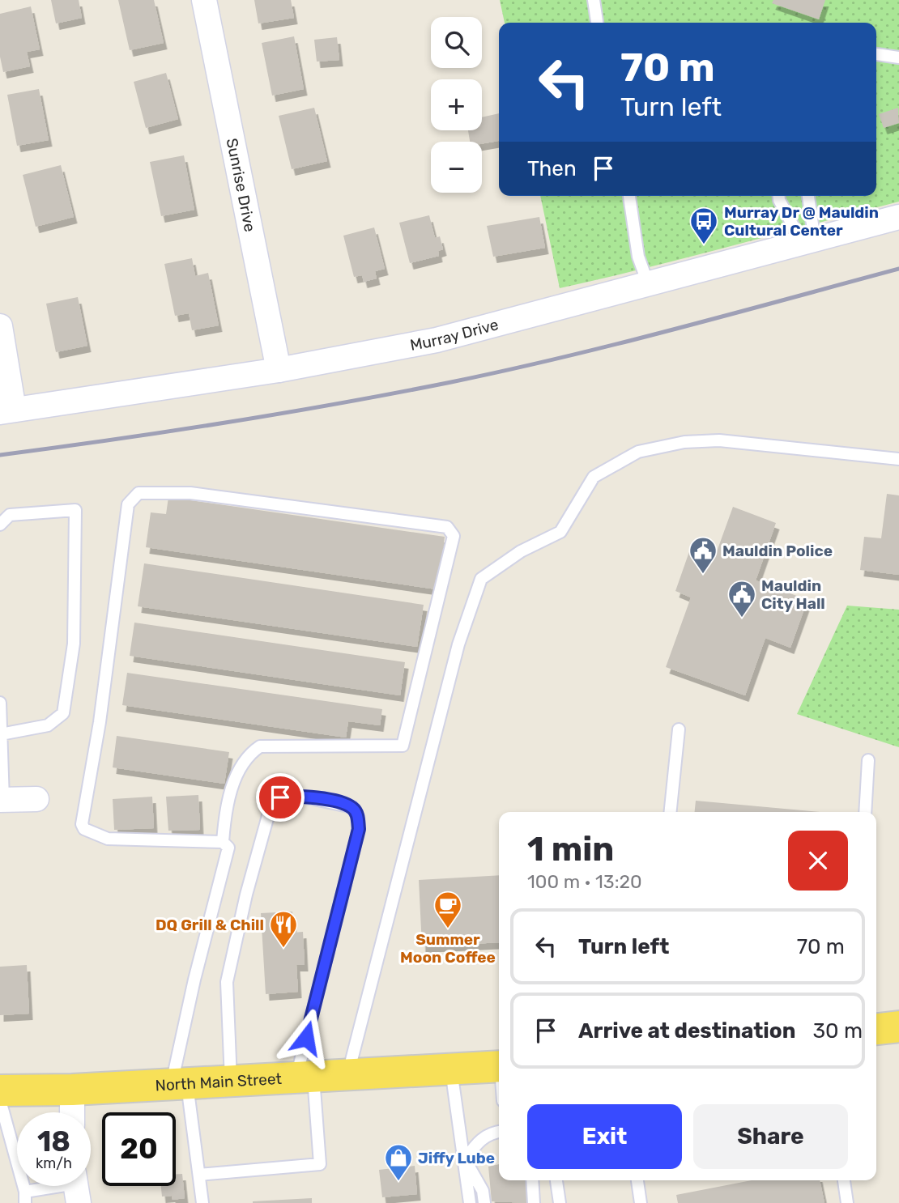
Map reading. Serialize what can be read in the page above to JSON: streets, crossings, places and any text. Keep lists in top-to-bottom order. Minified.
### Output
{"streets":{"main road":["North Main Street"],"street":["Sunrise Drive","Murray Drive"]},"crossings":[["Sunrise Drive","Murray Drive"]],"places":{"bus stop":["Murray Dr @ Mauldin Cultural Center"],"public building":["Mauldin Police","Mauldin City Hall"],"cafe":["Summer Moon Coffee"],"restaurant":["DQ Grill & Chill"],"shop":["Jiffy Lube"]},"page":{"map_buttons":["+","−"],"turn":["70 m","Turn left"],"then":"Then","heading":["1 min","100 m · 13:20"],"list":[{"name":"Turn left","value":"70 m"},{"name":"Arrive at destination","value":"30 m"}],"buttons":["Exit","Share"],"speed":"18 km/h","limit":"20"}}
